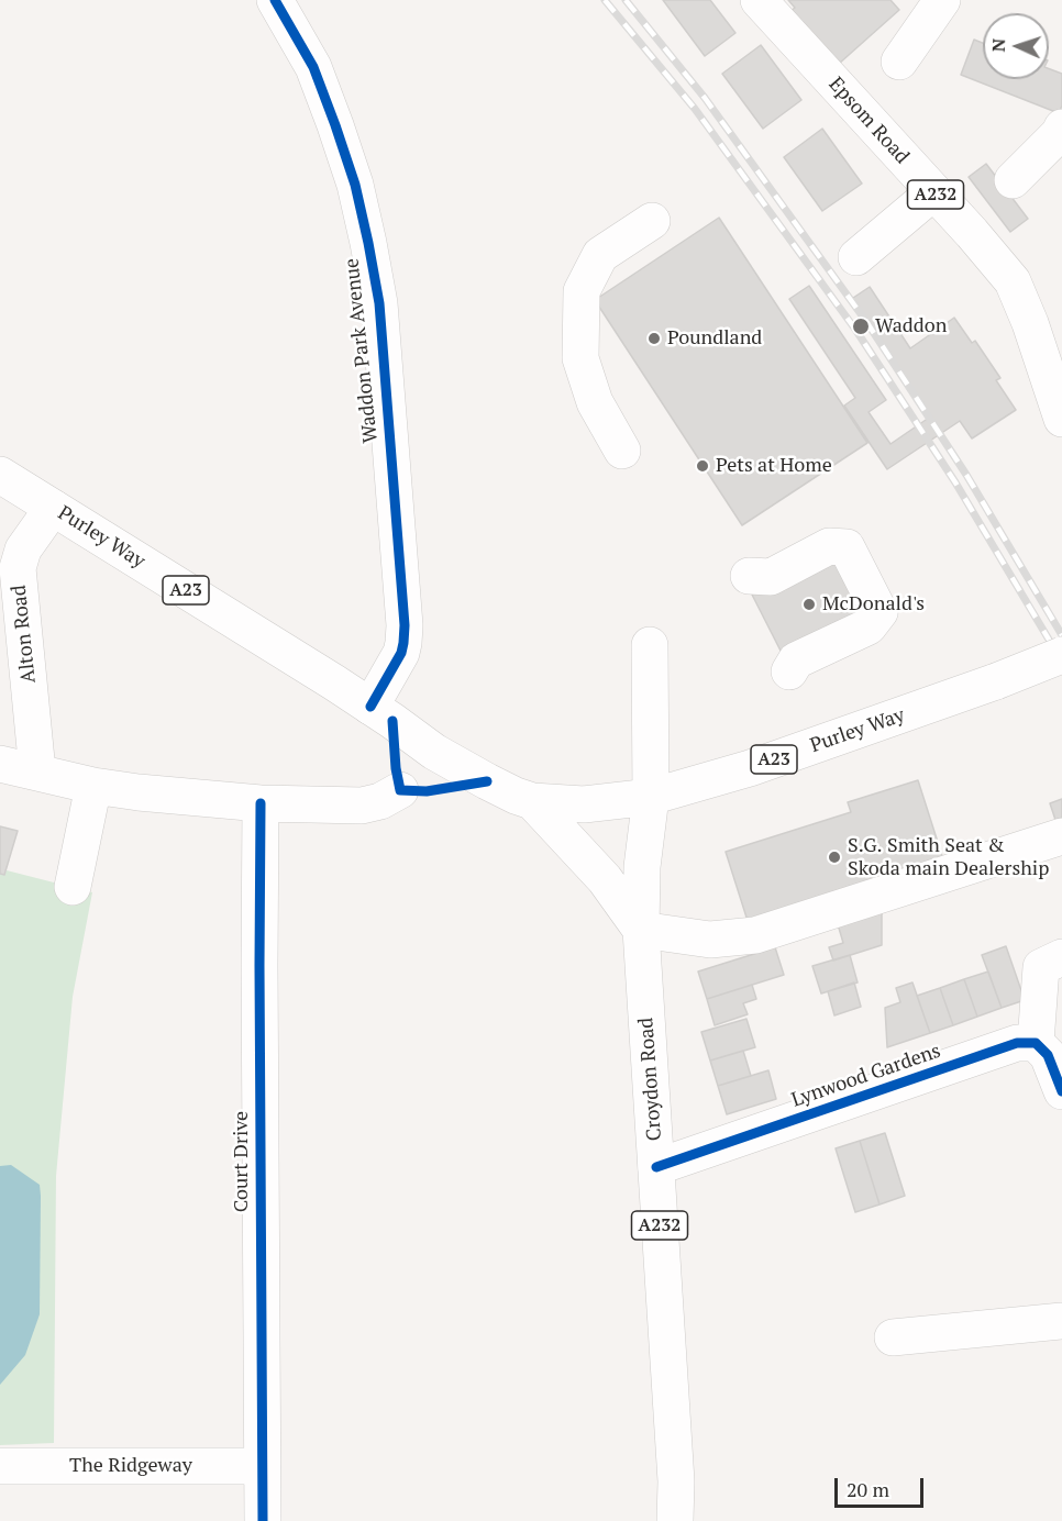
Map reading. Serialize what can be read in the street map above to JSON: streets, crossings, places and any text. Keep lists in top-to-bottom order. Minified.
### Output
{"streets":{"main road":["Epsom Road","A232","Waddon Park Avenue","Purley Way","A23","Alton Road","Lynwood Gardens","Croydon Road","Court Drive","The Ridgeway"]},"crossings":[["Waddon Park Avenue","Purley Way"],["Waddon Park Avenue","A23"],["Purley Way","A23"],["Purley Way","Alton Road"],["Purley Way","Croydon Road"],["A23","Croydon Road"],["Lynwood Gardens","Croydon Road"],["Court Drive","The Ridgeway"]],"places":["Waddon","Poundland","Pets at Home","McDonald's","S.G. Smith Seat & Skoda main Dealership"],"scale_bar":"20 m","north":"left"}
